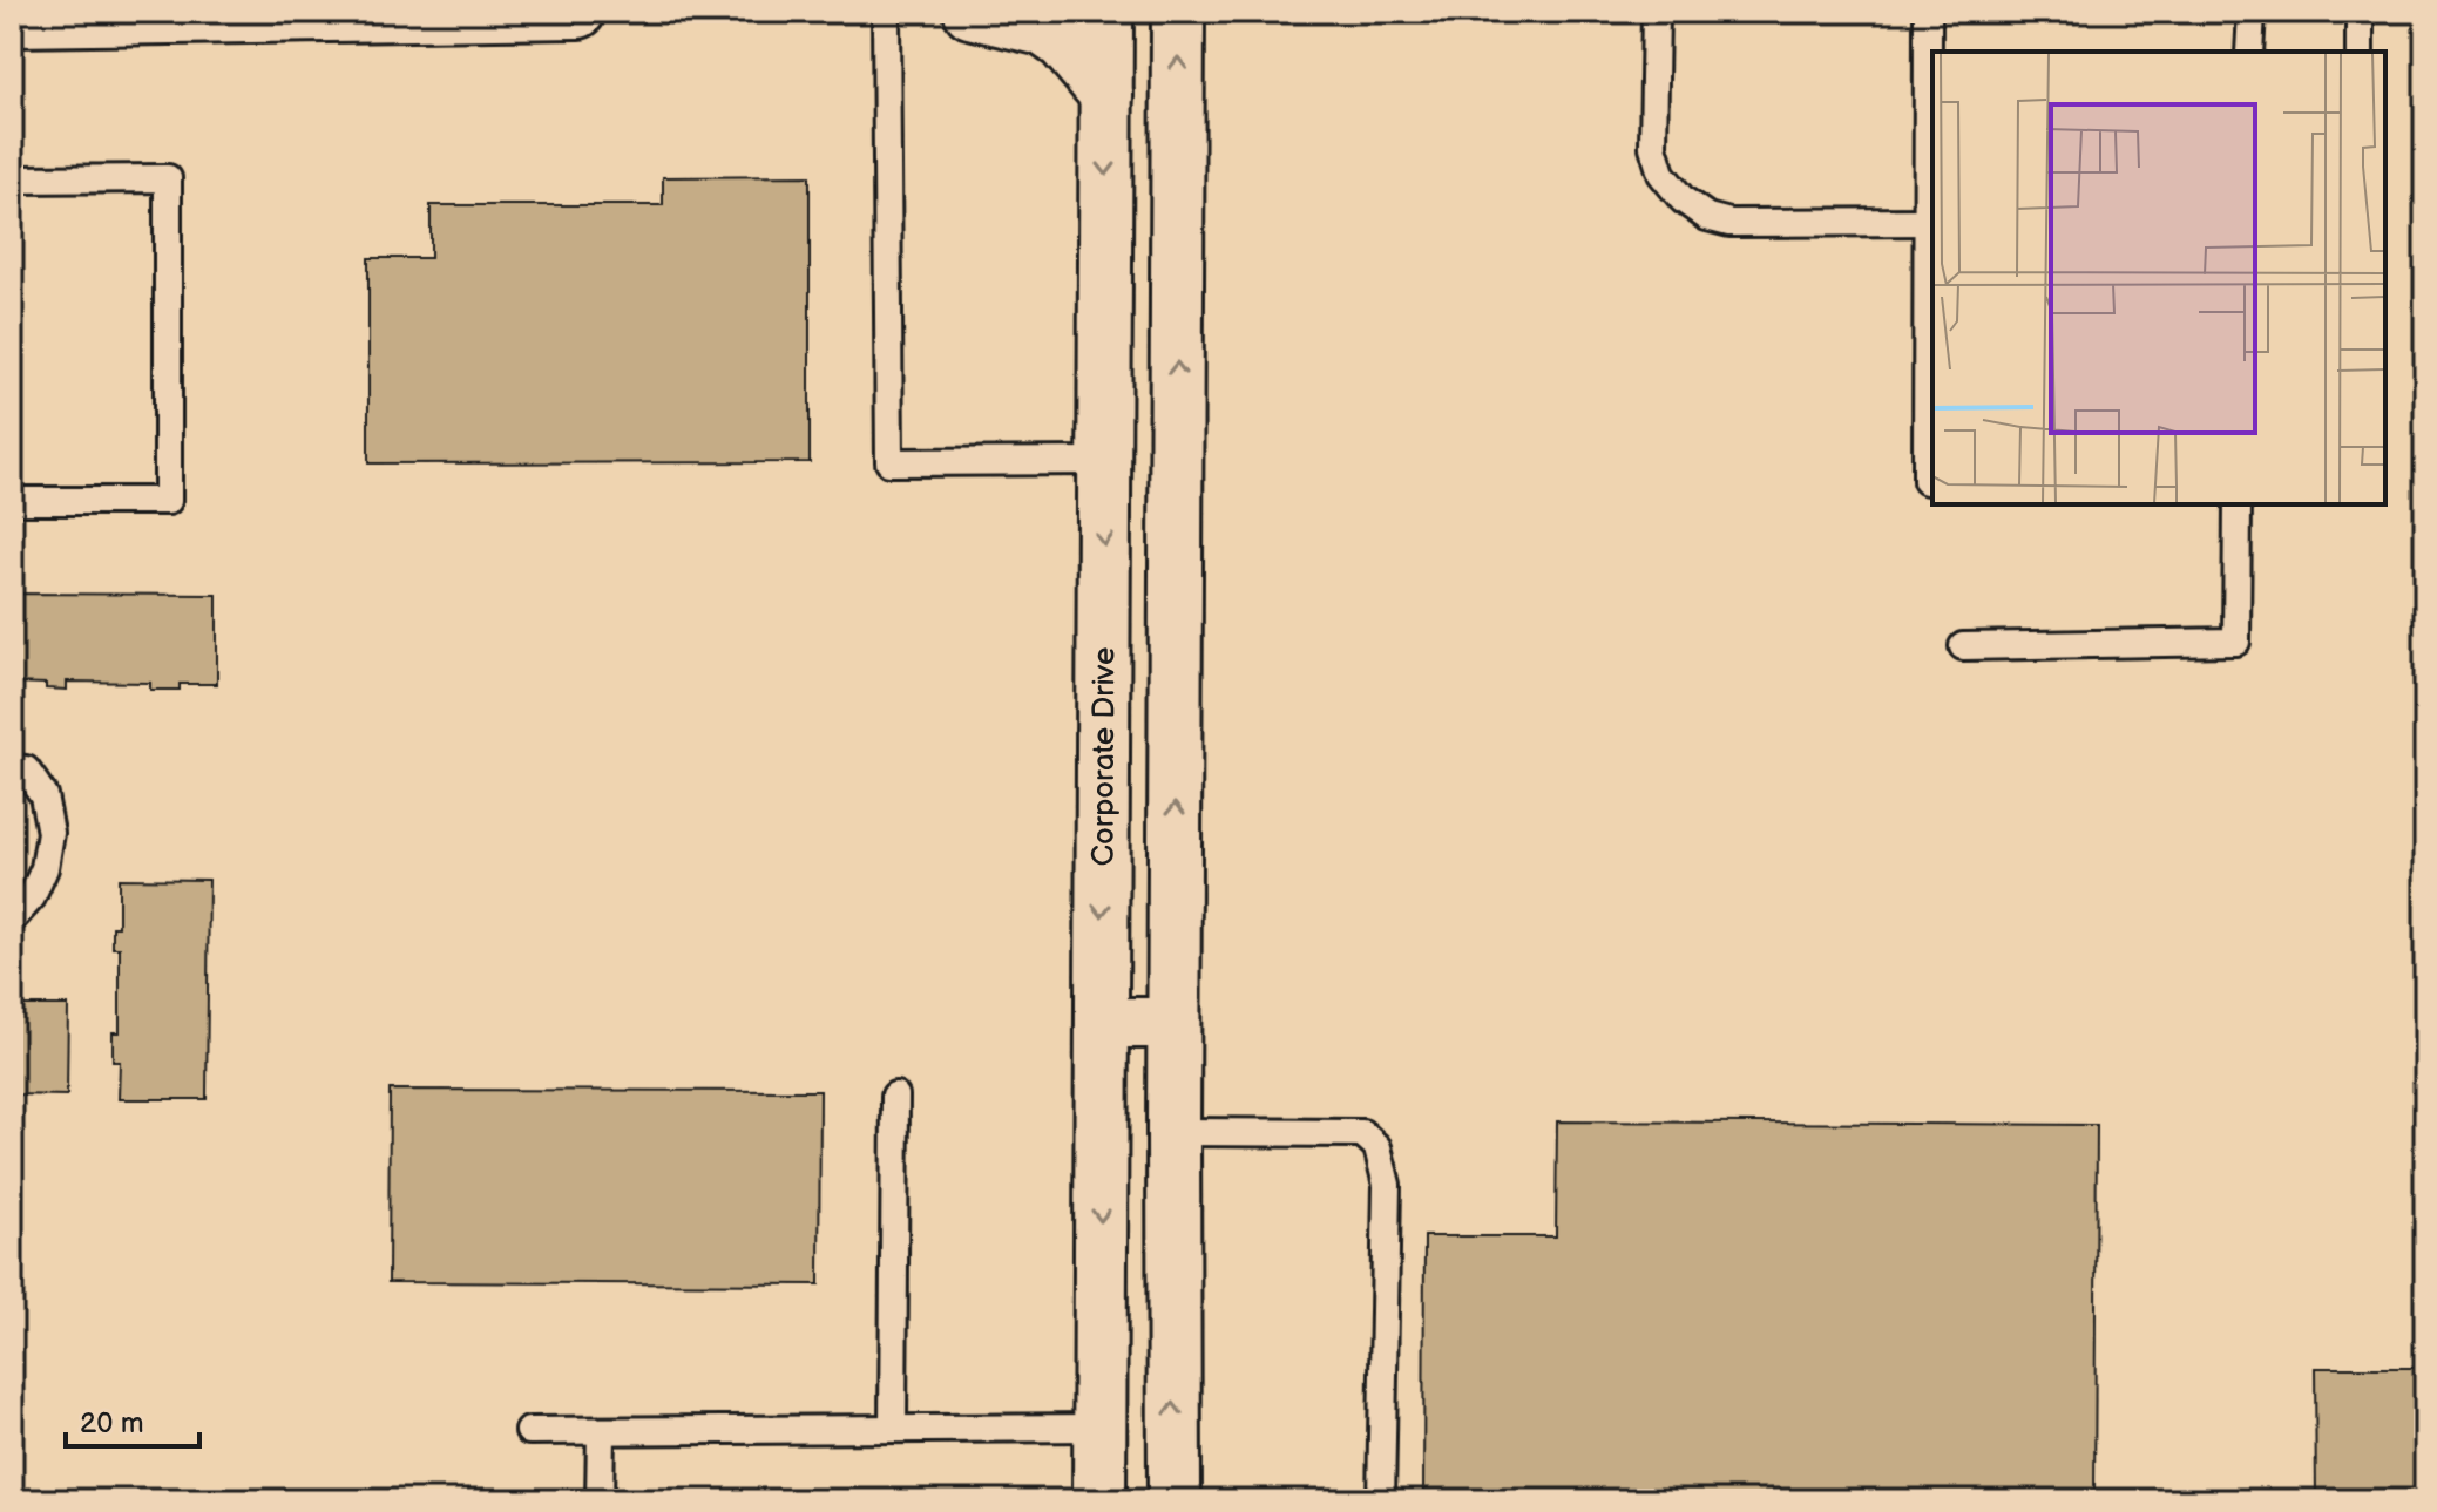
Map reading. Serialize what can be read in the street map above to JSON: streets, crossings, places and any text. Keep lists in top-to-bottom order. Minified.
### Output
{"streets":{"street":["Corporate Drive"]},"scale_bar":"20 m"}
